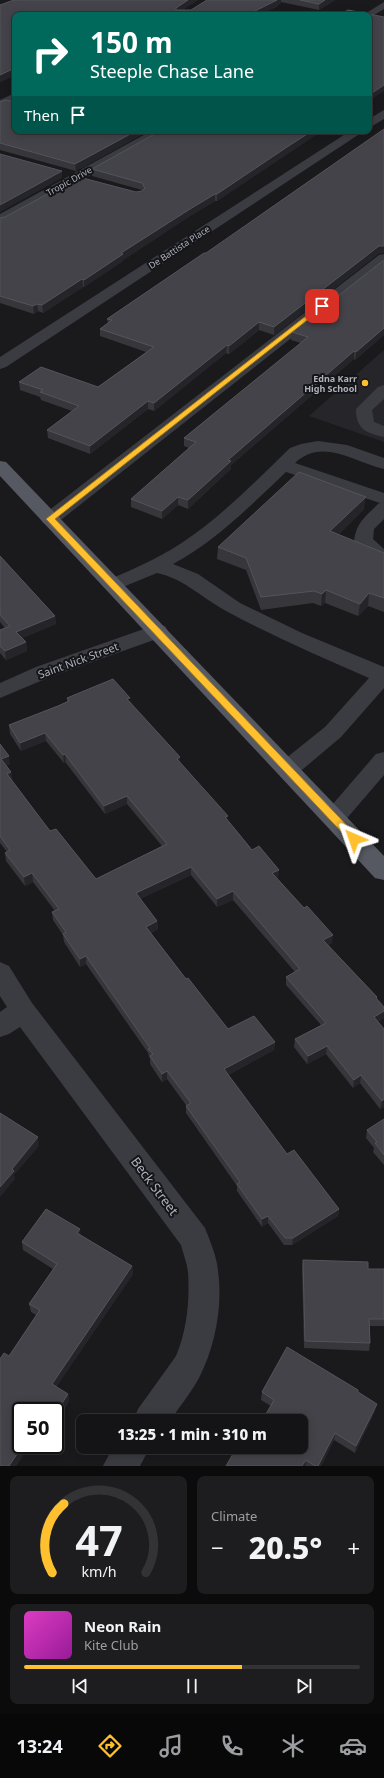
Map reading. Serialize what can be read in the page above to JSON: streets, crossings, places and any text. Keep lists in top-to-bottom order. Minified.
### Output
{"streets":{"street":["Tropic Drive","De Battista Place","Saint Nick Street","Beck Street"]},"places":["Edna Karr High School"],"page":{"turn":["150 m","Steeple Chase Lane"],"then":"Then","limit":"50","trip":"13:25 · 1 min · 310 m","tile":"Climate","heat":["−","20.5°","+"],"song":["Neon Rain","Kite Club"],"tabs":"13:24","gauge":["47","km/h"]}}
